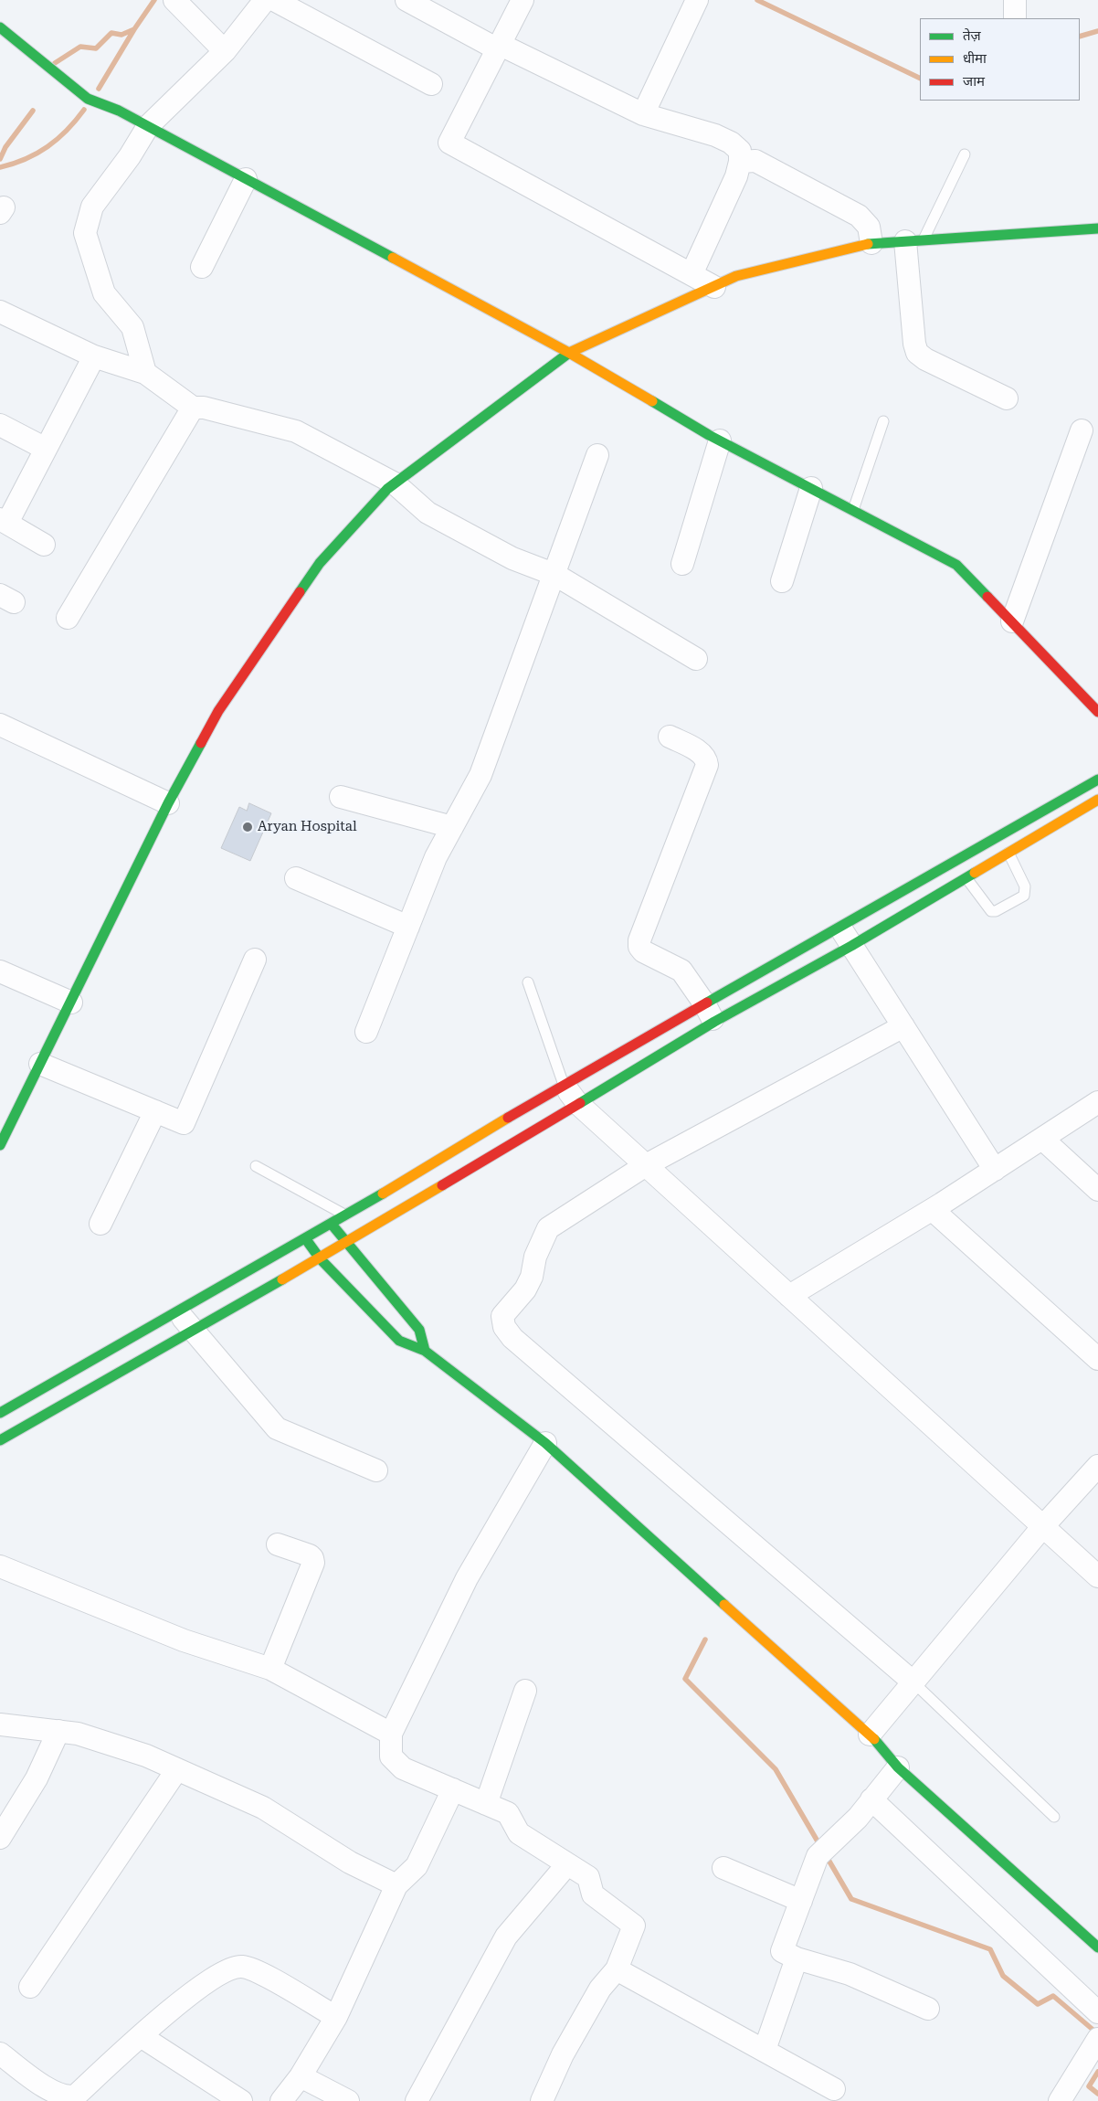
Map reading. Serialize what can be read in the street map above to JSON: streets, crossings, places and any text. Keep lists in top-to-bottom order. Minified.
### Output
{"places":["Aryan Hospital"],"legend":["तेज़","धीमा","जाम"]}
